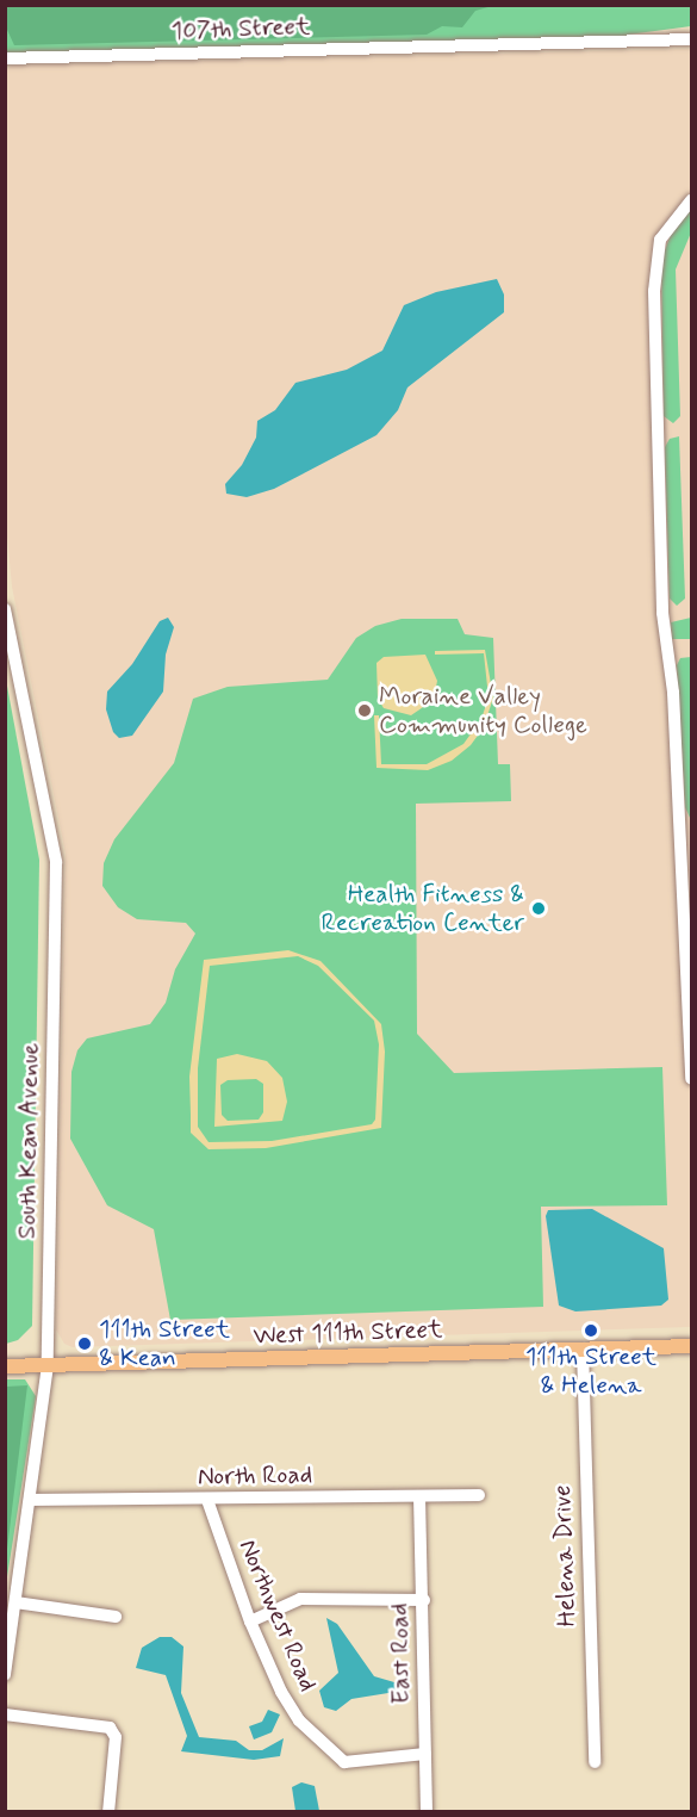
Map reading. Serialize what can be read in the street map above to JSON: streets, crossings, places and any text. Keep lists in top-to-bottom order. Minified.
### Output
{"streets":{"main road":["West 111th Street"],"street":["107th Street","South Kean Avenue","North Road","Helena Drive","Northwest Road","East Road"]},"crossings":[["South Kean Avenue","West 111th Street"],["South Kean Avenue","North Road"],["West 111th Street","Helena Drive"],["North Road","Northwest Road"],["North Road","East Road"],["Northwest Road","East Road"]],"places":["Moraine Valley Community College","Health Fitness & Recreation Center","111th Street & Helena","111th Street & Kean"]}
